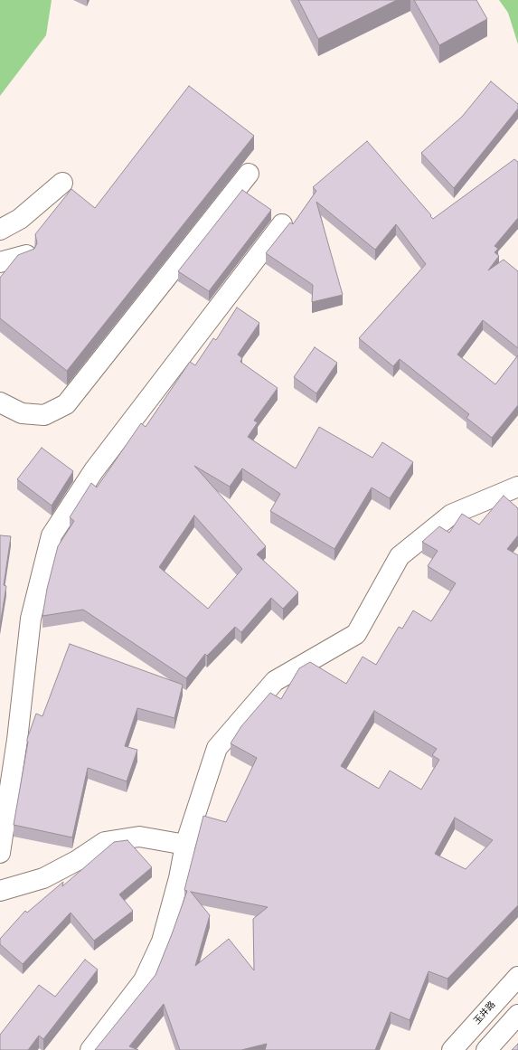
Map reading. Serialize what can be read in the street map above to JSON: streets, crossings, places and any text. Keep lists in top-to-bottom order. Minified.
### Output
{"streets":{"street":["玉井路"]}}
